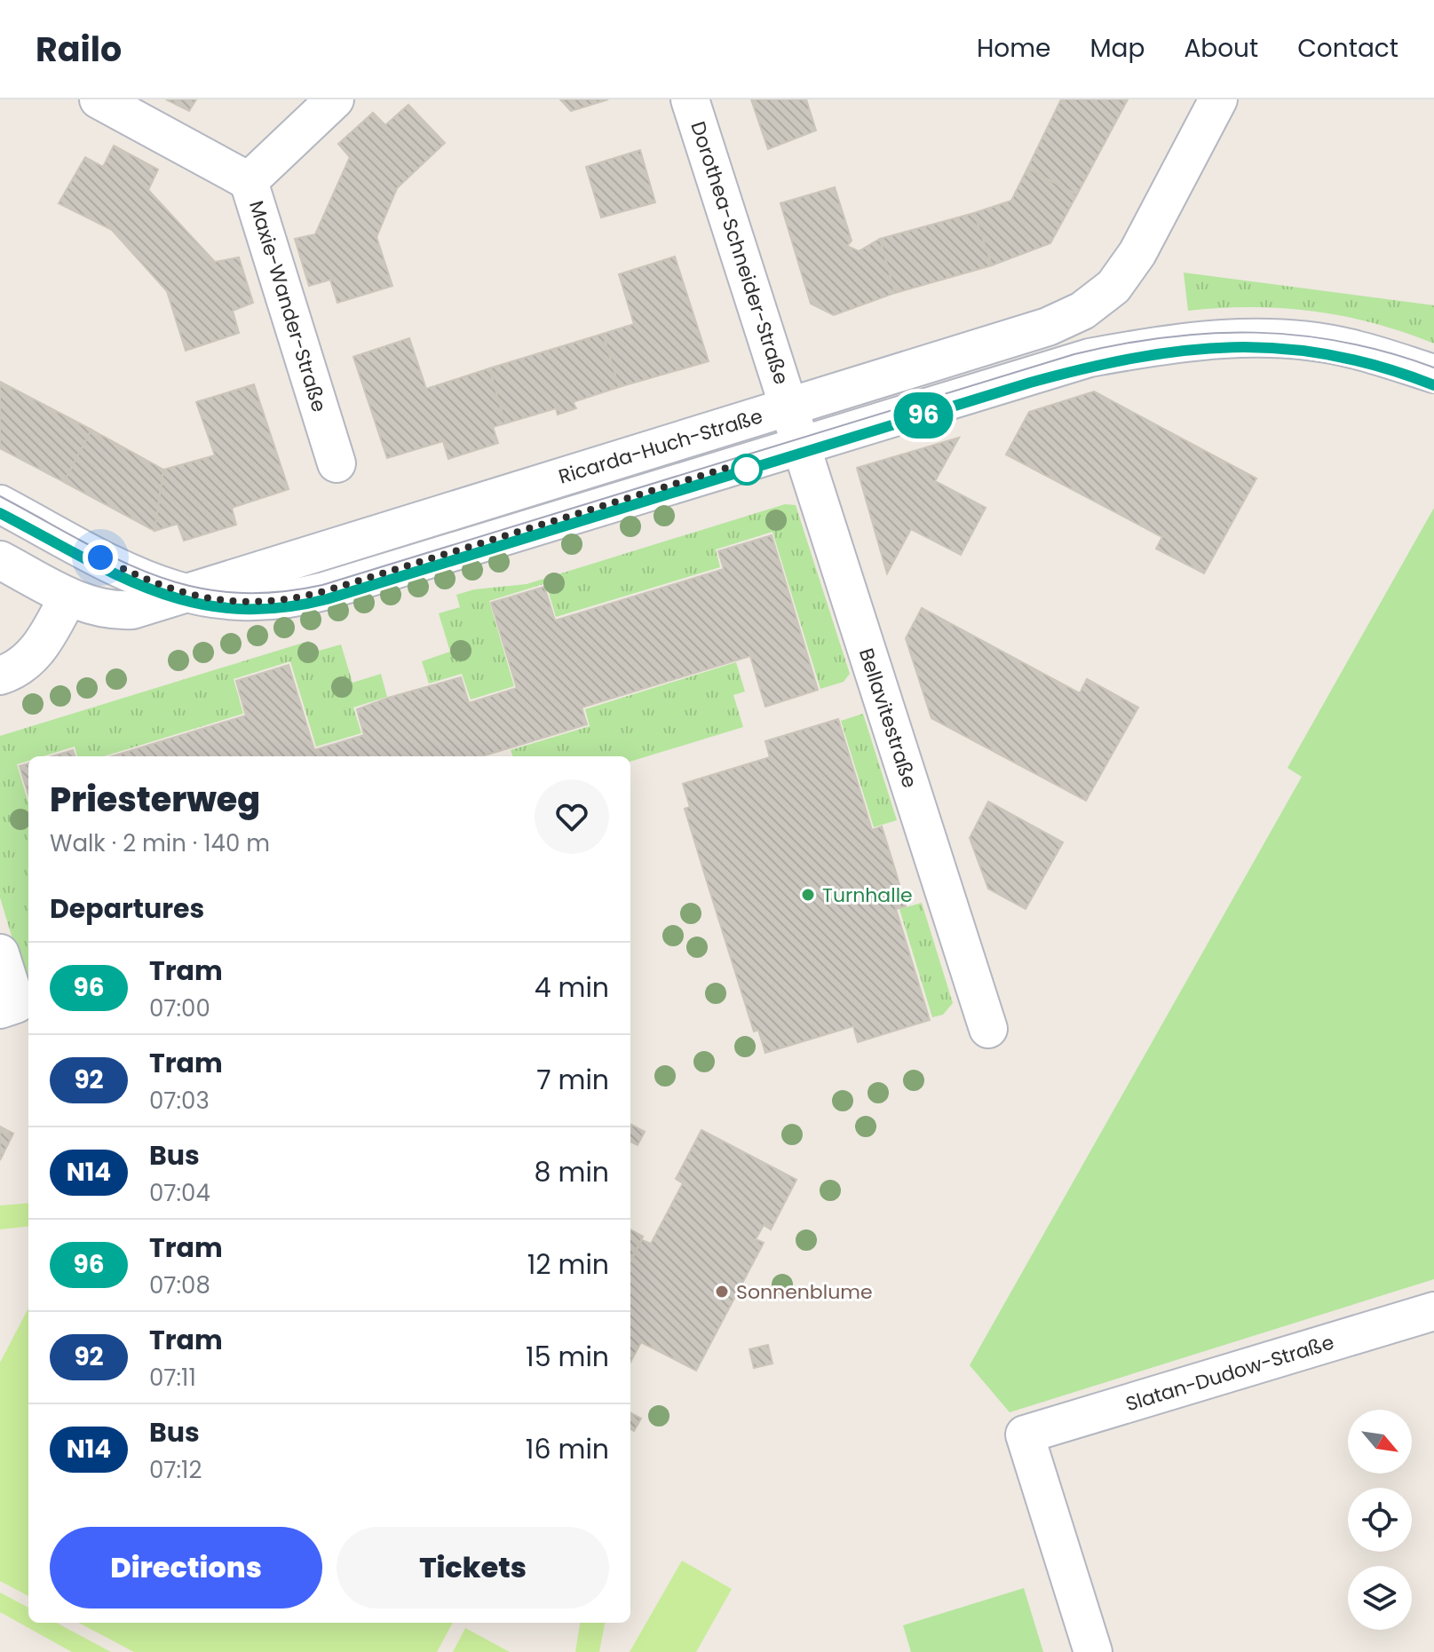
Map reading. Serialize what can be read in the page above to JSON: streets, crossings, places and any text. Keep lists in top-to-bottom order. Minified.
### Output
{"streets":{"street":["Dorothea-Schneider-Straße","Maxie-Wander-Straße","Ricarda-Huch-Straße","Bellavitestraße","Slatan-Dudow-Straße"]},"crossings":[["Dorothea-Schneider-Straße","Ricarda-Huch-Straße"],["Dorothea-Schneider-Straße","Bellavitestraße"],["Ricarda-Huch-Straße","Bellavitestraße"]],"places":["Turnhalle","Sonnenblume"],"lines":["tram line 96"],"north":"bottom right","page":{"header":"Railo","nav":["Home","Map","About","Contact"],"on_map":"96","heading":[["Priesterweg","Walk · 2 min · 140 m"],"Departures"],"list":[{"mark":"96","name":"Tram","note":"07:00","value":"4 min"},{"mark":"92","name":"Tram","note":"07:03","value":"7 min"},{"mark":"N14","name":"Bus","note":"07:04","value":"8 min"},{"mark":"96","name":"Tram","note":"07:08","value":"12 min"},{"mark":"92","name":"Tram","note":"07:11","value":"15 min"},{"mark":"N14","name":"Bus","note":"07:12","value":"16 min"}],"buttons":["Directions","Tickets"]}}
